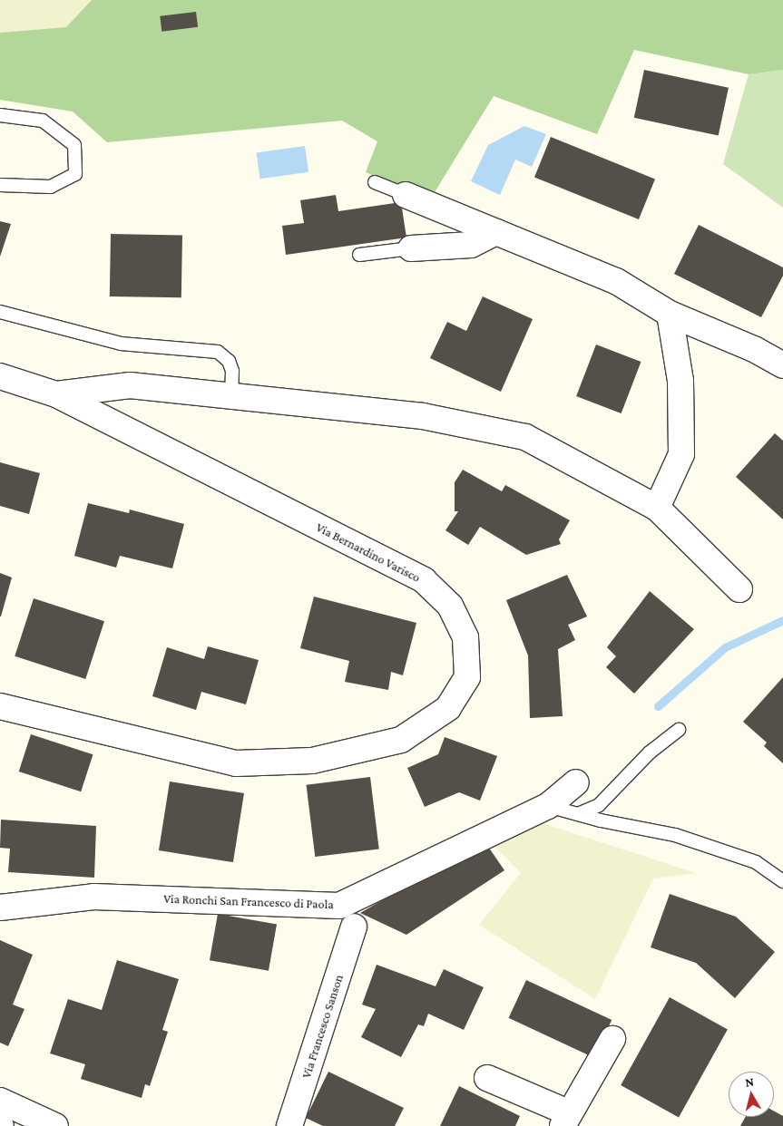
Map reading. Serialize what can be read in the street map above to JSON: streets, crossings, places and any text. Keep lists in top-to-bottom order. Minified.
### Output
{"streets":{"street":["Via Bernardino Varisco","Via Ronchi San Francesco di Paola","Via Francesco Sanson"]},"north":"top"}
